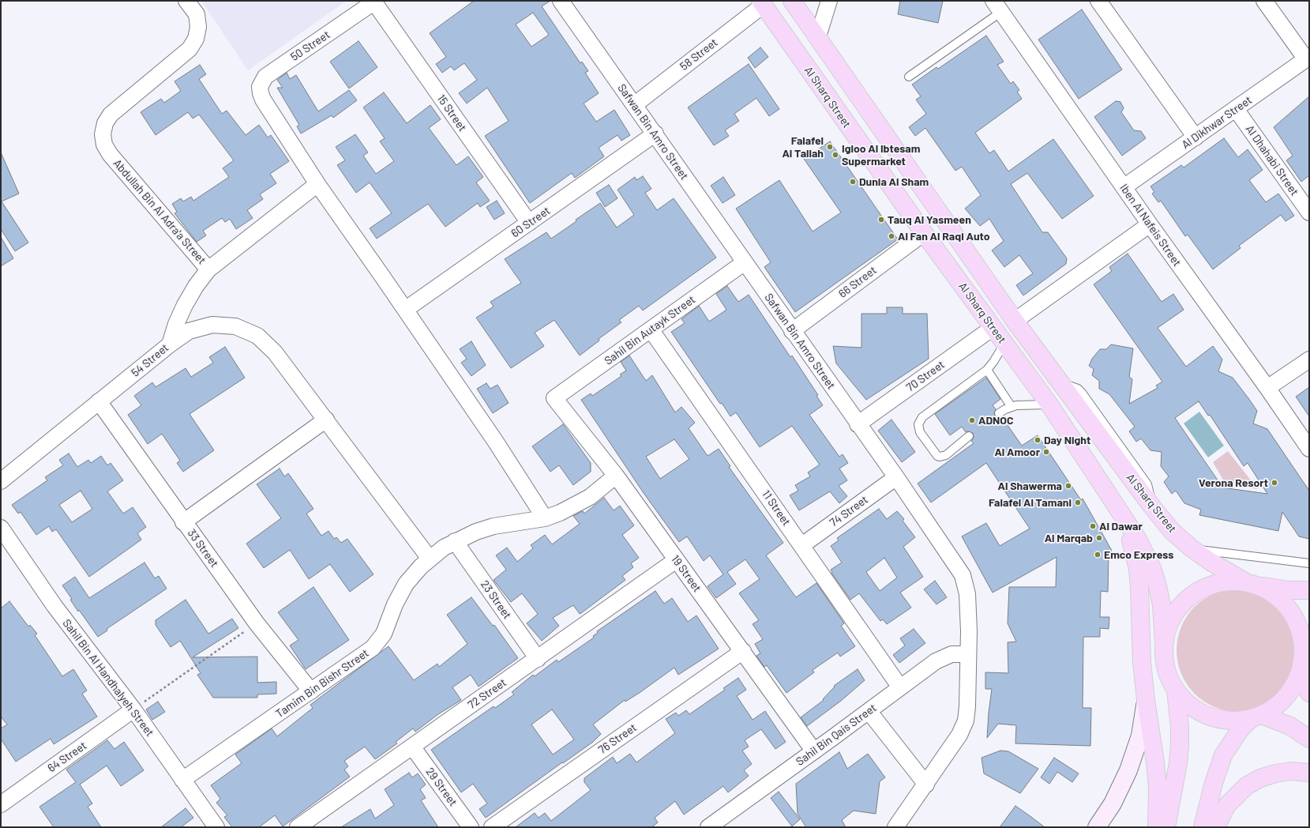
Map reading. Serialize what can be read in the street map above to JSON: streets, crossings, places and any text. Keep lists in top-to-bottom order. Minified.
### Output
{"streets":{"main road":["Al Sharq Street"],"street":["50 Street","58 Street","15 Street","Al Dikhwar Street","Safwan Bin Amro Street","Al Dhahabi Street","Abdullah Bin Al Adra'a Street","60 Street","Iben Al Nafeis Street","66 Street","Sahil Bin Autayk Street","54 Street","70 Street","11 Street","74 Street","33 Street","19 Street","23 Street","Sahil Bin Al Handhalyeh Street","Tamim Bin Bishr Street","72 Street","Sahil Bin Qais Street","76 Street","64 Street","29 Street"]},"crossings":[["50 Street","15 Street"],["50 Street","54 Street"],["58 Street","Al Sharq Street"],["58 Street","Safwan Bin Amro Street"],["Al Sharq Street","66 Street"],["Al Sharq Street","70 Street"],["15 Street","60 Street"],["Al Dikhwar Street","Al Dhahabi Street"],["Al Dikhwar Street","Iben Al Nafeis Street"],["Safwan Bin Amro Street","60 Street"],["Safwan Bin Amro Street","66 Street"],["Safwan Bin Amro Street","Sahil Bin Autayk Street"],["Safwan Bin Amro Street","70 Street"],["Safwan Bin Amro Street","74 Street"],["Safwan Bin Amro Street","Sahil Bin Qais Street"],["Abdullah Bin Al Adra'a Street","54 Street"],["Sahil Bin Autayk Street","11 Street"],["Sahil Bin Autayk Street","19 Street"],["54 Street","33 Street"],["11 Street","74 Street"],["11 Street","Sahil Bin Qais Street"],["33 Street","Tamim Bin Bishr Street"],["19 Street","Tamim Bin Bishr Street"],["19 Street","72 Street"],["19 Street","Sahil Bin Qais Street"],["19 Street","76 Street"],["23 Street","Tamim Bin Bishr Street"],["23 Street","72 Street"],["Sahil Bin Al Handhalyeh Street","Tamim Bin Bishr Street"],["Sahil Bin Al Handhalyeh Street","64 Street"],["72 Street","29 Street"]],"places":["Falafel Al Tallah","Igloo Al Ibtesam Supermarket","Dunia Al Sham","Tauq Al Yasmeen","Al Fan Al Raqi Auto","ADNOC","Day Night","Al Amoor","Verona Resort","Al Shawerma","Falafel Al Tamani","Al Dawar","Al Marqab","Emco Express"]}
